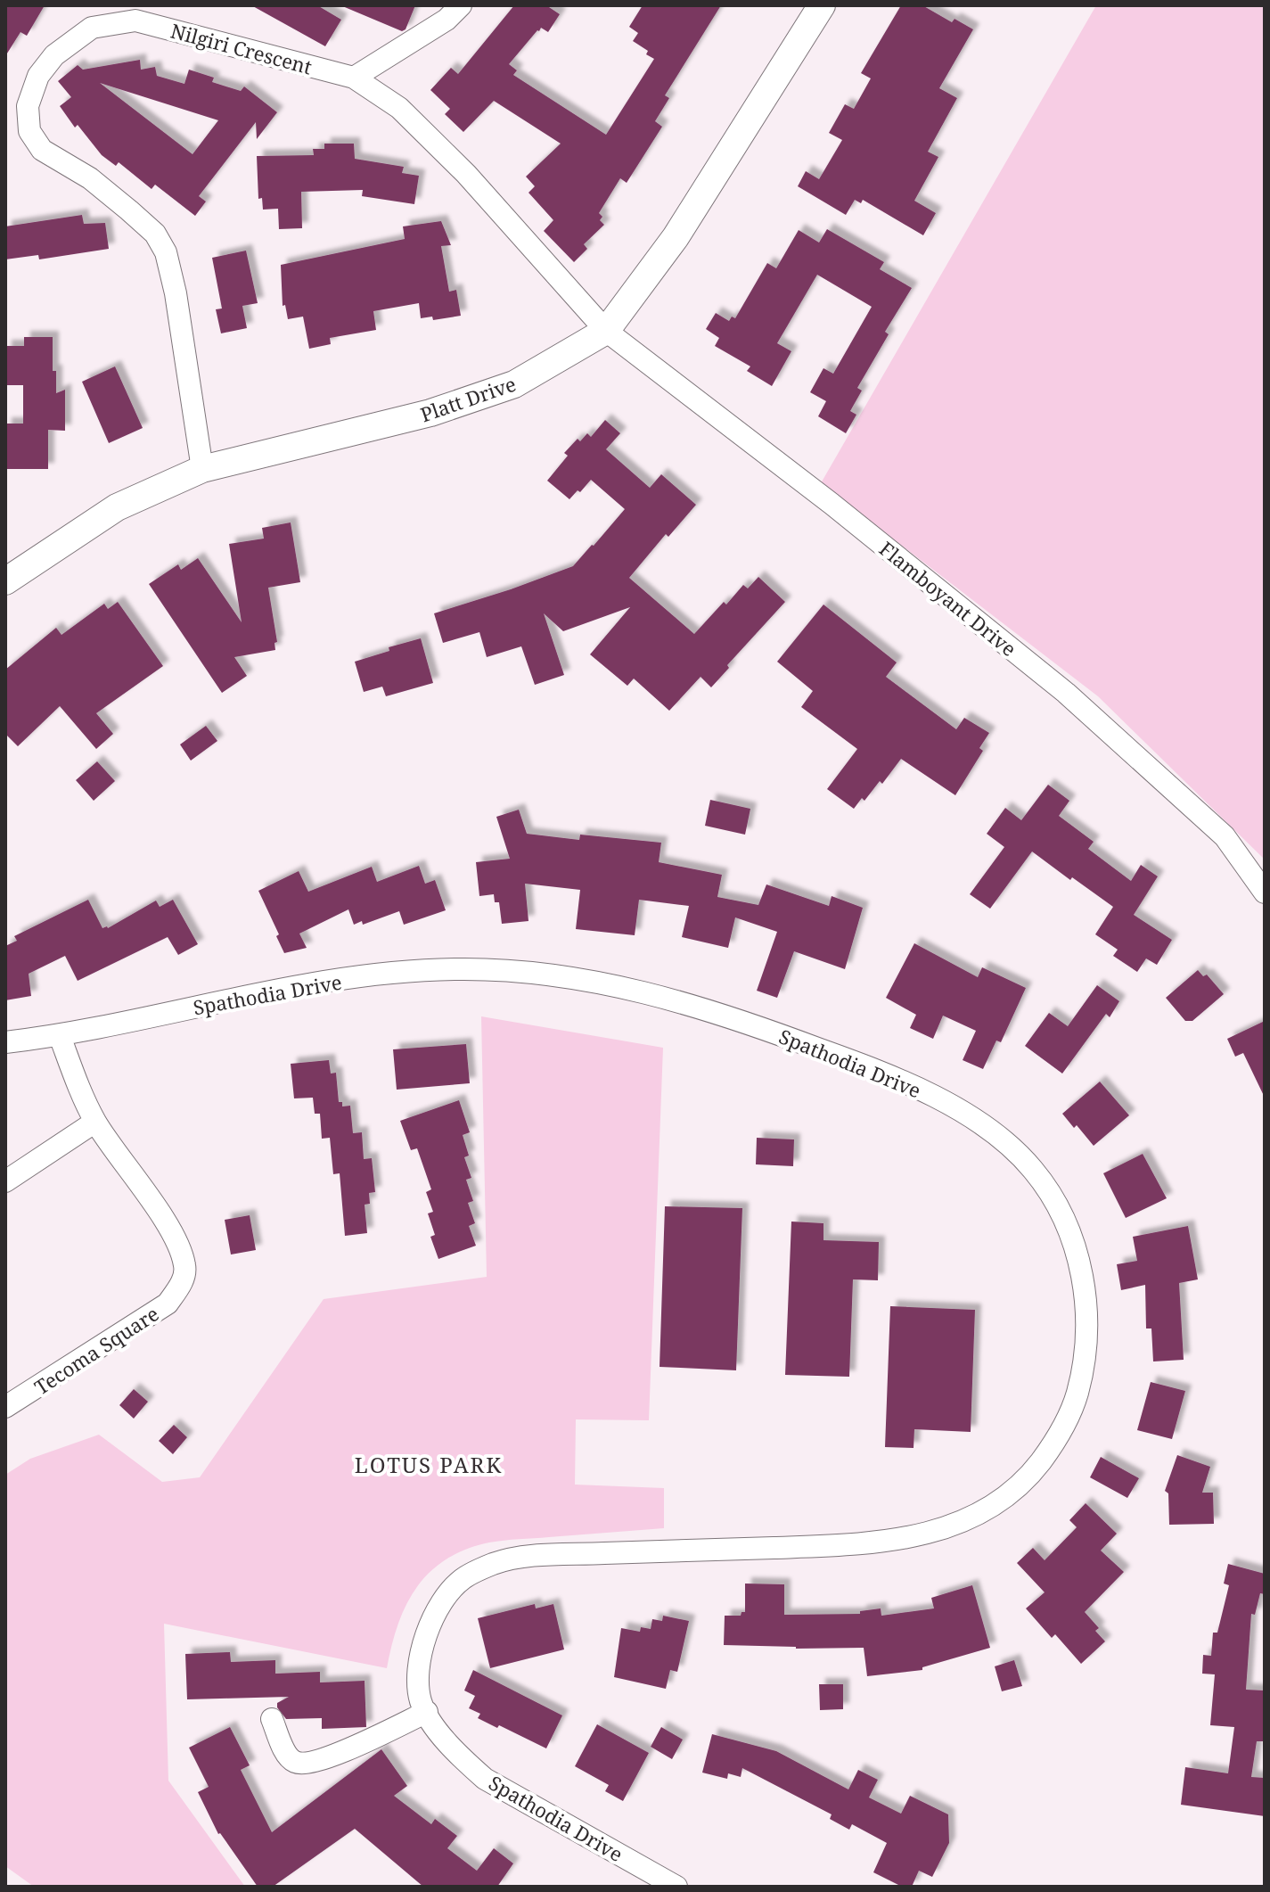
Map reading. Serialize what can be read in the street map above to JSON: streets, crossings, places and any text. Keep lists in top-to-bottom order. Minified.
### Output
{"streets":{"street":["Nilgiri Crescent","Platt Drive","Flamboyant Drive","Spathodia Drive","Tecoma Square"]},"crossings":[["Nilgiri Crescent","Platt Drive"],["Nilgiri Crescent","Flamboyant Drive"],["Platt Drive","Flamboyant Drive"],["Spathodia Drive","Tecoma Square"]],"districts":["LOTUS PARK"]}
